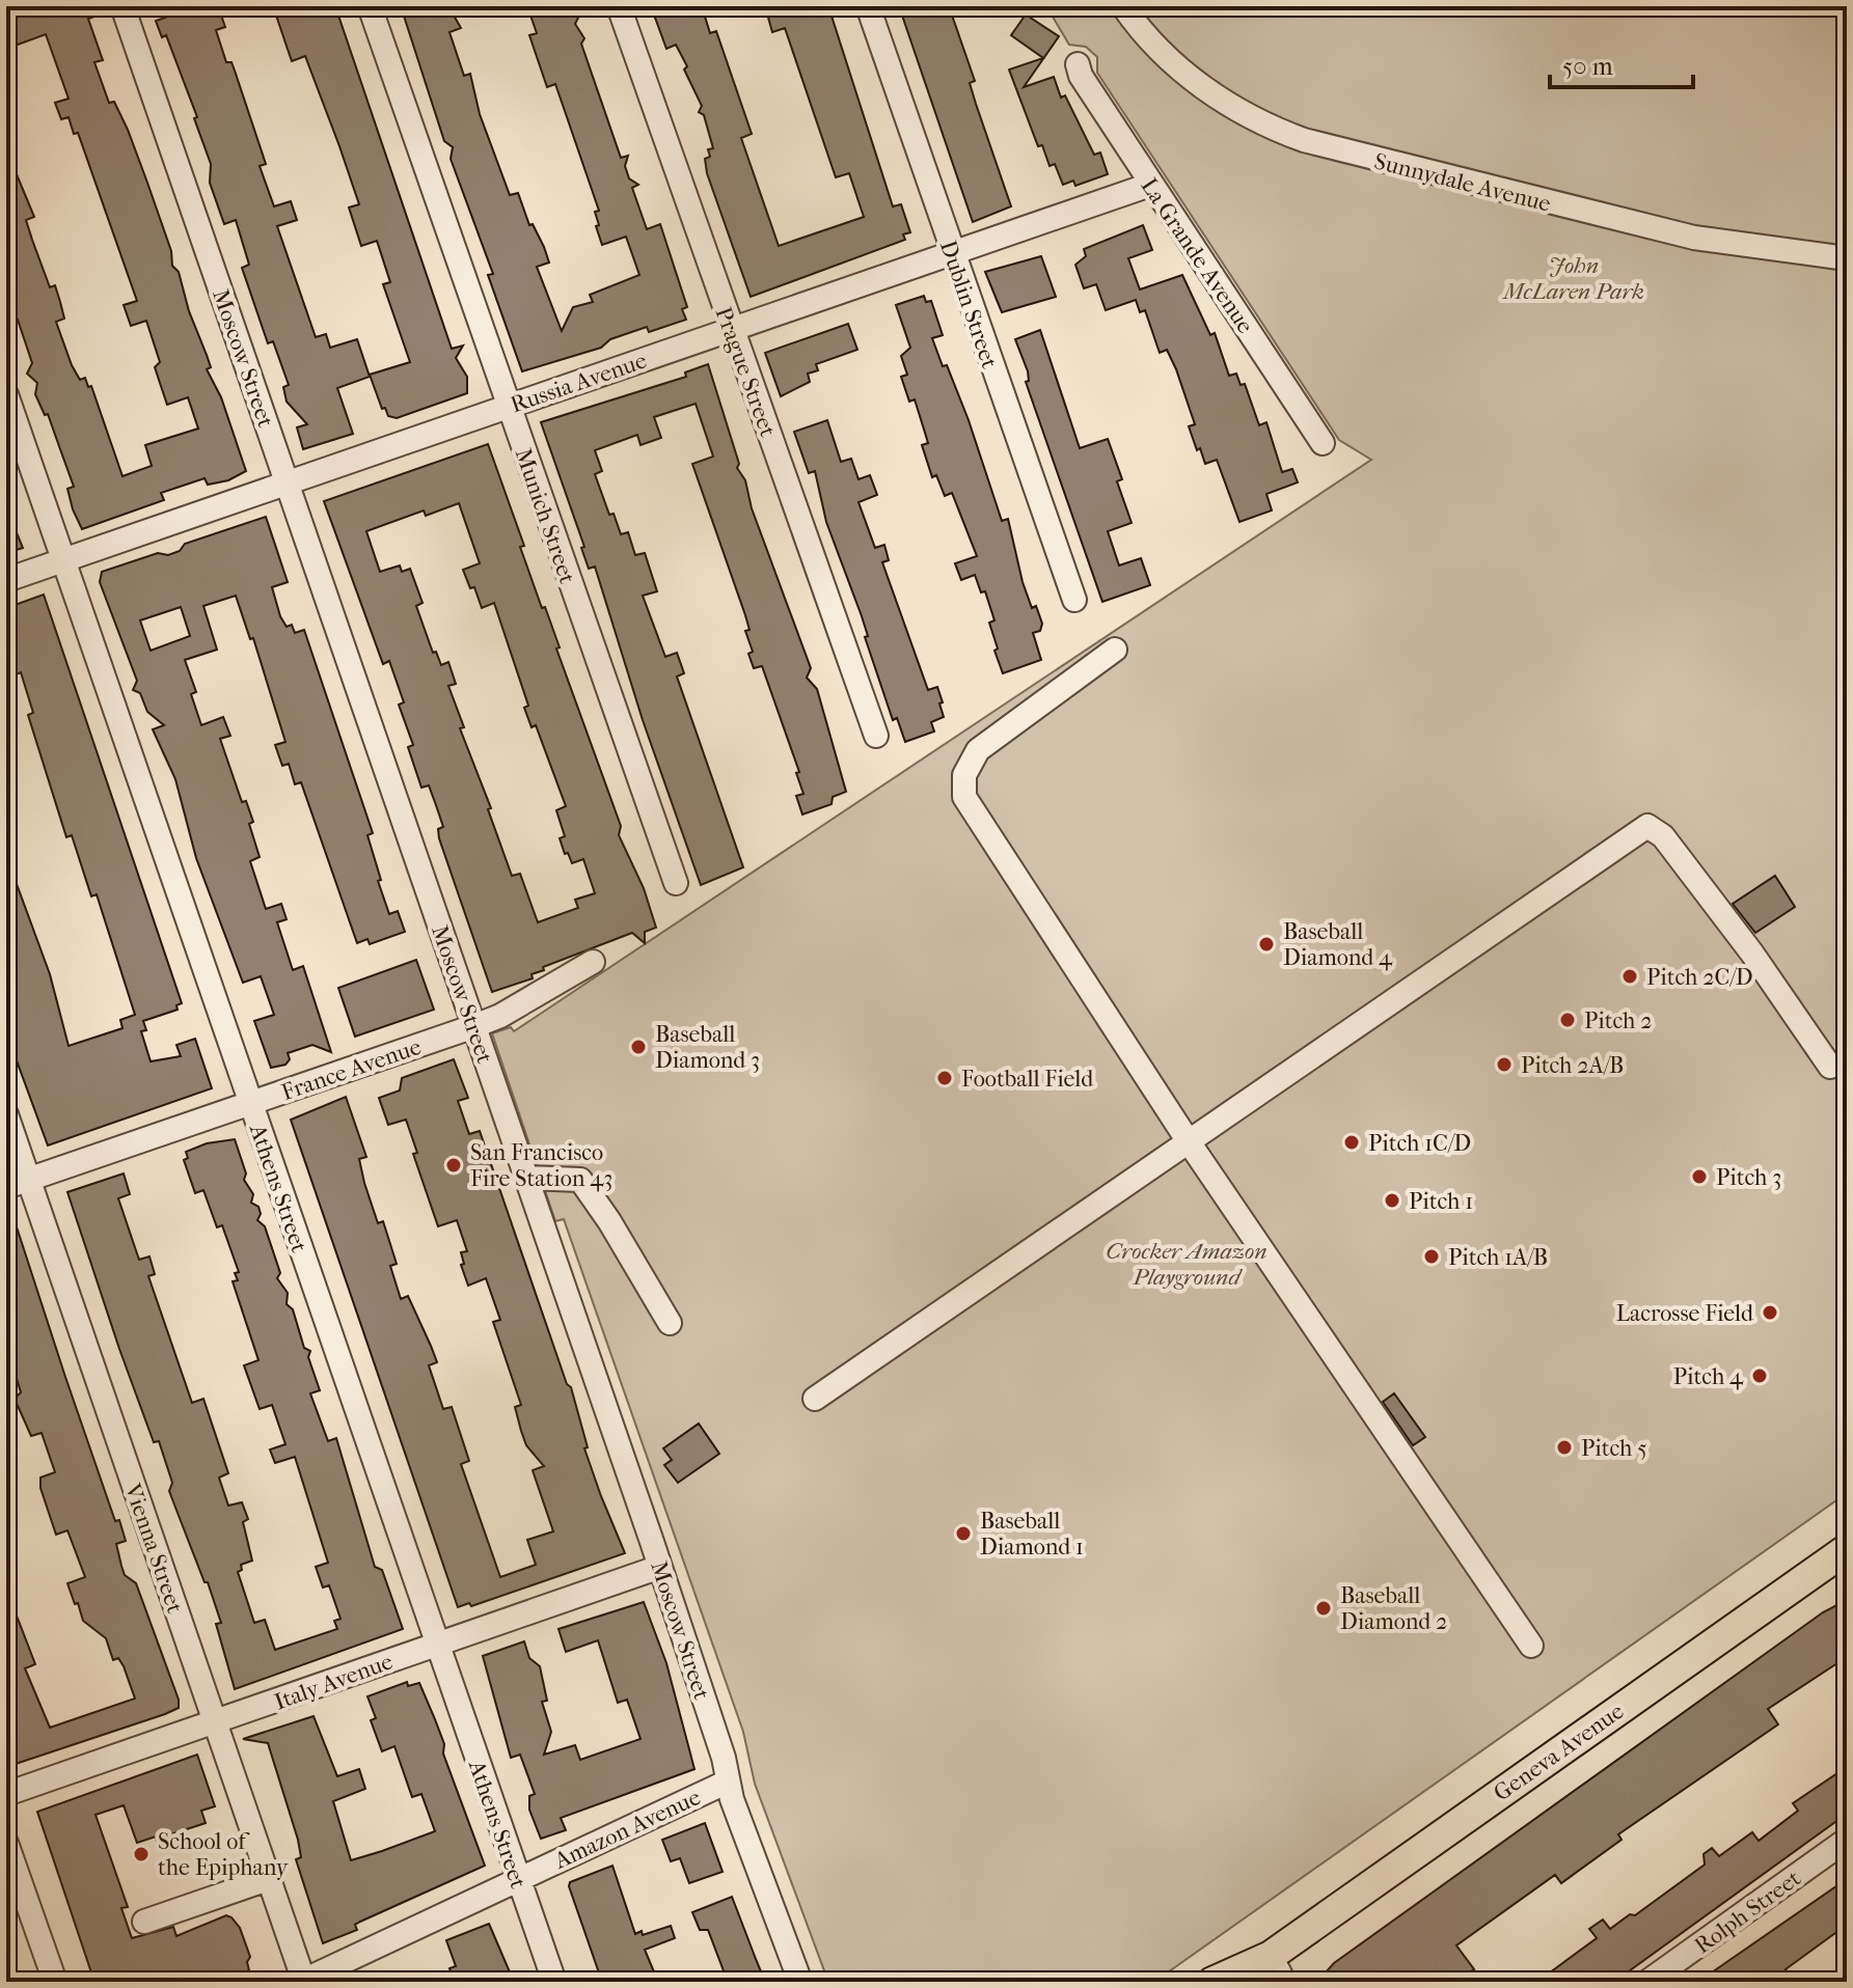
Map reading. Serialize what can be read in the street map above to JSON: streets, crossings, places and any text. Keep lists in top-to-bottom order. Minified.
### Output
{"streets":{"main road":["Geneva Avenue"],"street":["Sunnydale Avenue","La Grande Avenue","Dublin Street","Moscow Street","Prague Street","Russia Avenue","Munich Street","France Avenue","Athens Street","Vienna Street","Italy Avenue","Amazon Avenue","Rolph Street"]},"crossings":[["La Grande Avenue","Russia Avenue"],["Dublin Street","Russia Avenue"],["Moscow Street","Russia Avenue"],["Moscow Street","France Avenue"],["Moscow Street","Italy Avenue"],["Moscow Street","Amazon Avenue"],["Prague Street","Russia Avenue"],["Russia Avenue","Munich Street"],["Russia Avenue","Athens Street"],["France Avenue","Athens Street"],["France Avenue","Vienna Street"],["Athens Street","Italy Avenue"],["Athens Street","Amazon Avenue"],["Vienna Street","Italy Avenue"],["Vienna Street","Amazon Avenue"]],"parks":["John McLaren Park","Crocker Amazon Playground"],"places":["Baseball Diamond 4","Pitch 2C/D","Pitch 2","Baseball Diamond 3","Pitch 2A/B","Football Field","Pitch 1C/D","San Francisco Fire Station 43","Pitch 3","Pitch 1","Pitch 1A/B","Lacrosse Field","Pitch 4","Pitch 5","Baseball Diamond 1","Baseball Diamond 2","School of the Epiphany"],"scale_bar":"50 m"}
